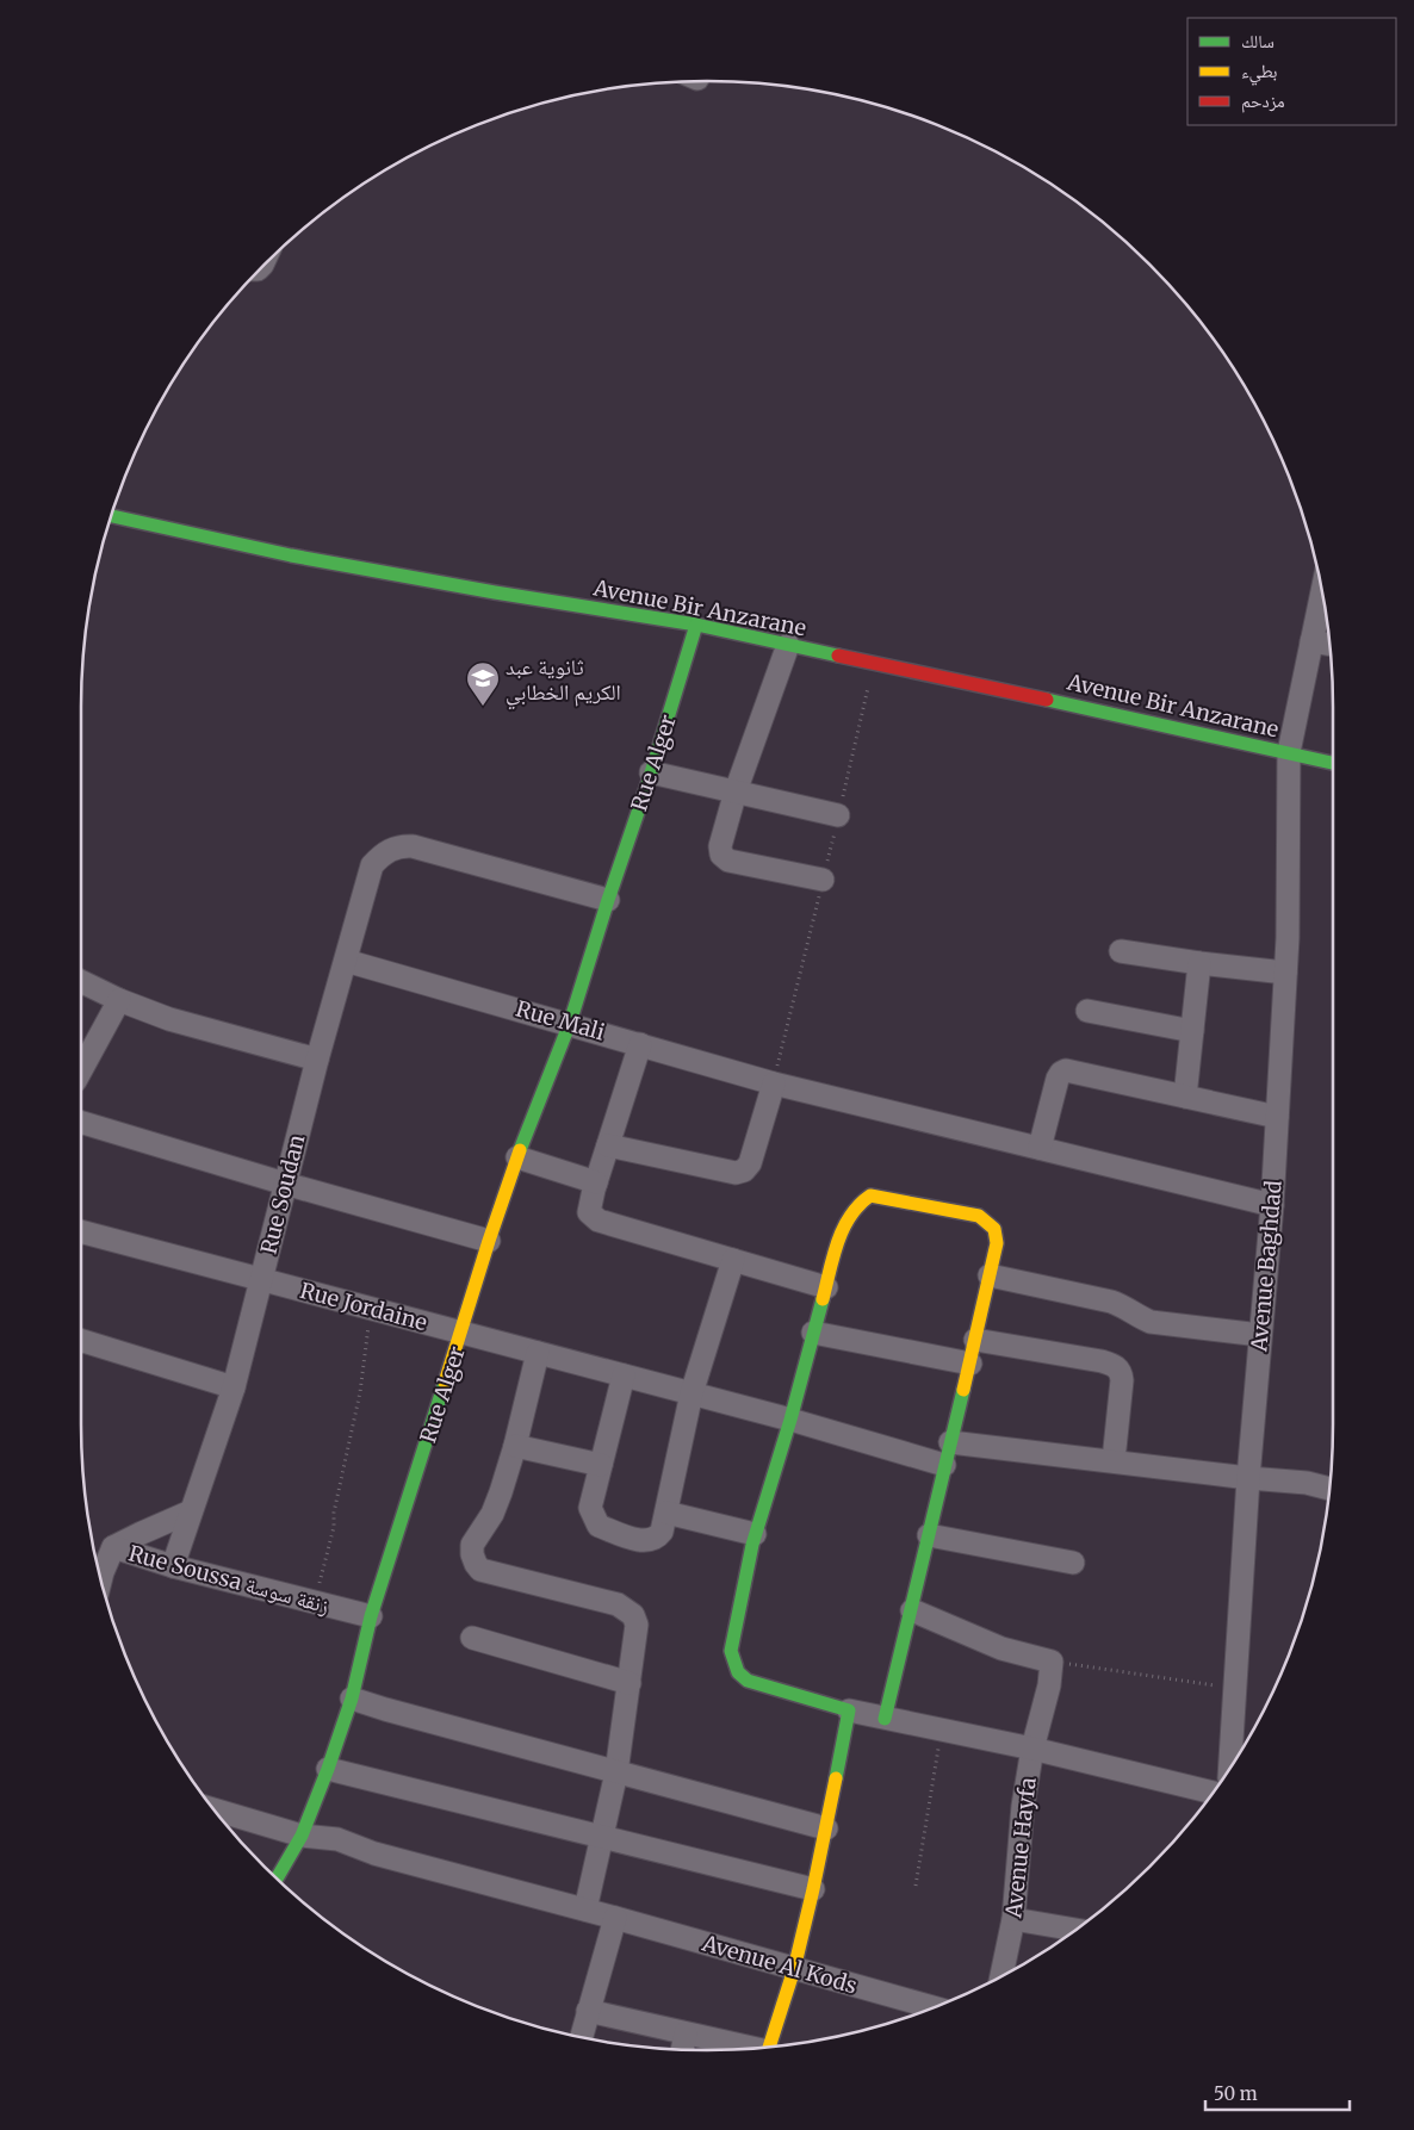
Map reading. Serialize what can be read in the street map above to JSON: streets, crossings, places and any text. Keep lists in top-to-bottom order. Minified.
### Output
{"streets":{"street":["Avenue Bir Anzarane","Rue Alger","Rue Mali","Rue Soudan","Avenue Baghdad","Rue Jordaine","Rue Soussa زنقة سوسة","Avenue Hayfa","Avenue Al Kods"]},"crossings":[["Avenue Bir Anzarane","Rue Alger"],["Avenue Bir Anzarane","Avenue Baghdad"],["Rue Alger","Rue Mali"],["Rue Alger","Rue Soudan"],["Rue Alger","Rue Jordaine"],["Rue Alger","Rue Soussa زنقة سوسة"],["Rue Alger","Avenue Al Kods"],["Rue Mali","Rue Soudan"],["Rue Mali","Avenue Baghdad"],["Rue Soudan","Rue Jordaine"],["Rue Soudan","Rue Soussa زنقة سوسة"]],"places":{"school or university":["ثانوية عبد الكريم الخطابي"]},"legend":["سالك","بطيء","مزدحم"],"scale_bar":"50 m"}
